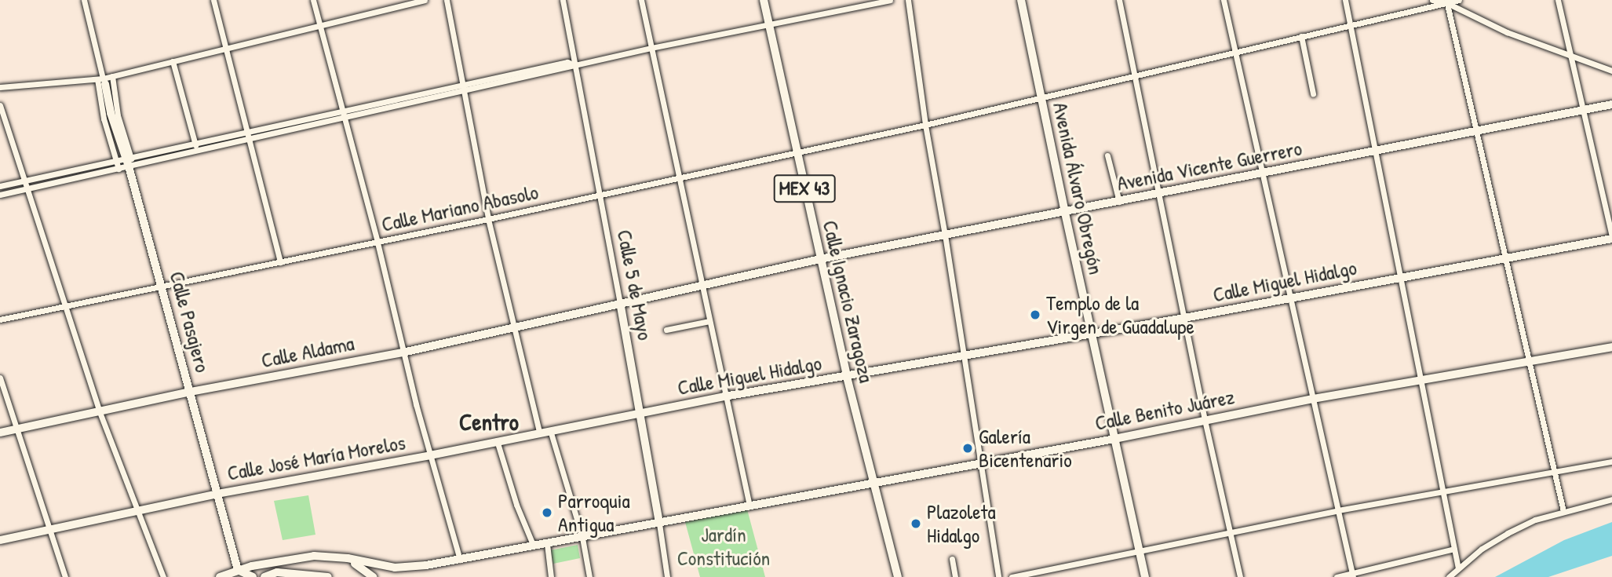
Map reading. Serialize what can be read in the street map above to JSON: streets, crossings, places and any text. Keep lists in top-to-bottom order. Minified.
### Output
{"streets":{"street":["Avenida Vicente Guerrero","MEX 43","Avenida Álvaro Obregón","Calle Mariano Abasolo","Calle Miguel Hidalgo","Calle 5 de Mayo","Calle Ignacio Zaragoza","Calle Pasajero","Calle Aldama","Calle Benito Juárez","Calle José María Morelos"]},"crossings":[["Avenida Vicente Guerrero","Avenida Álvaro Obregón"],["Avenida Vicente Guerrero","Calle 5 de Mayo"],["Avenida Vicente Guerrero","Calle Ignacio Zaragoza"],["Avenida Vicente Guerrero","Calle Aldama"],["Avenida Álvaro Obregón","Calle Mariano Abasolo"],["Avenida Álvaro Obregón","Calle Miguel Hidalgo"],["Avenida Álvaro Obregón","Calle Benito Juárez"],["Calle Mariano Abasolo","Calle 5 de Mayo"],["Calle Mariano Abasolo","Calle Ignacio Zaragoza"],["Calle Mariano Abasolo","Calle Pasajero"],["Calle Miguel Hidalgo","Calle 5 de Mayo"],["Calle Miguel Hidalgo","Calle Ignacio Zaragoza"],["Calle Miguel Hidalgo","Calle José María Morelos"],["Calle 5 de Mayo","Calle Aldama"],["Calle 5 de Mayo","Calle Benito Juárez"],["Calle 5 de Mayo","Calle José María Morelos"],["Calle Ignacio Zaragoza","Calle Benito Juárez"],["Calle Pasajero","Calle Aldama"],["Calle Pasajero","Calle Benito Juárez"],["Calle Pasajero","Calle José María Morelos"]],"districts":["Centro"],"parks":["Jardín Constitución"],"places":["Templo de la Virgen de Guadalupe","Galería Bicentenario","Parroquia Antigua","Plazoleta Hidalgo"]}
